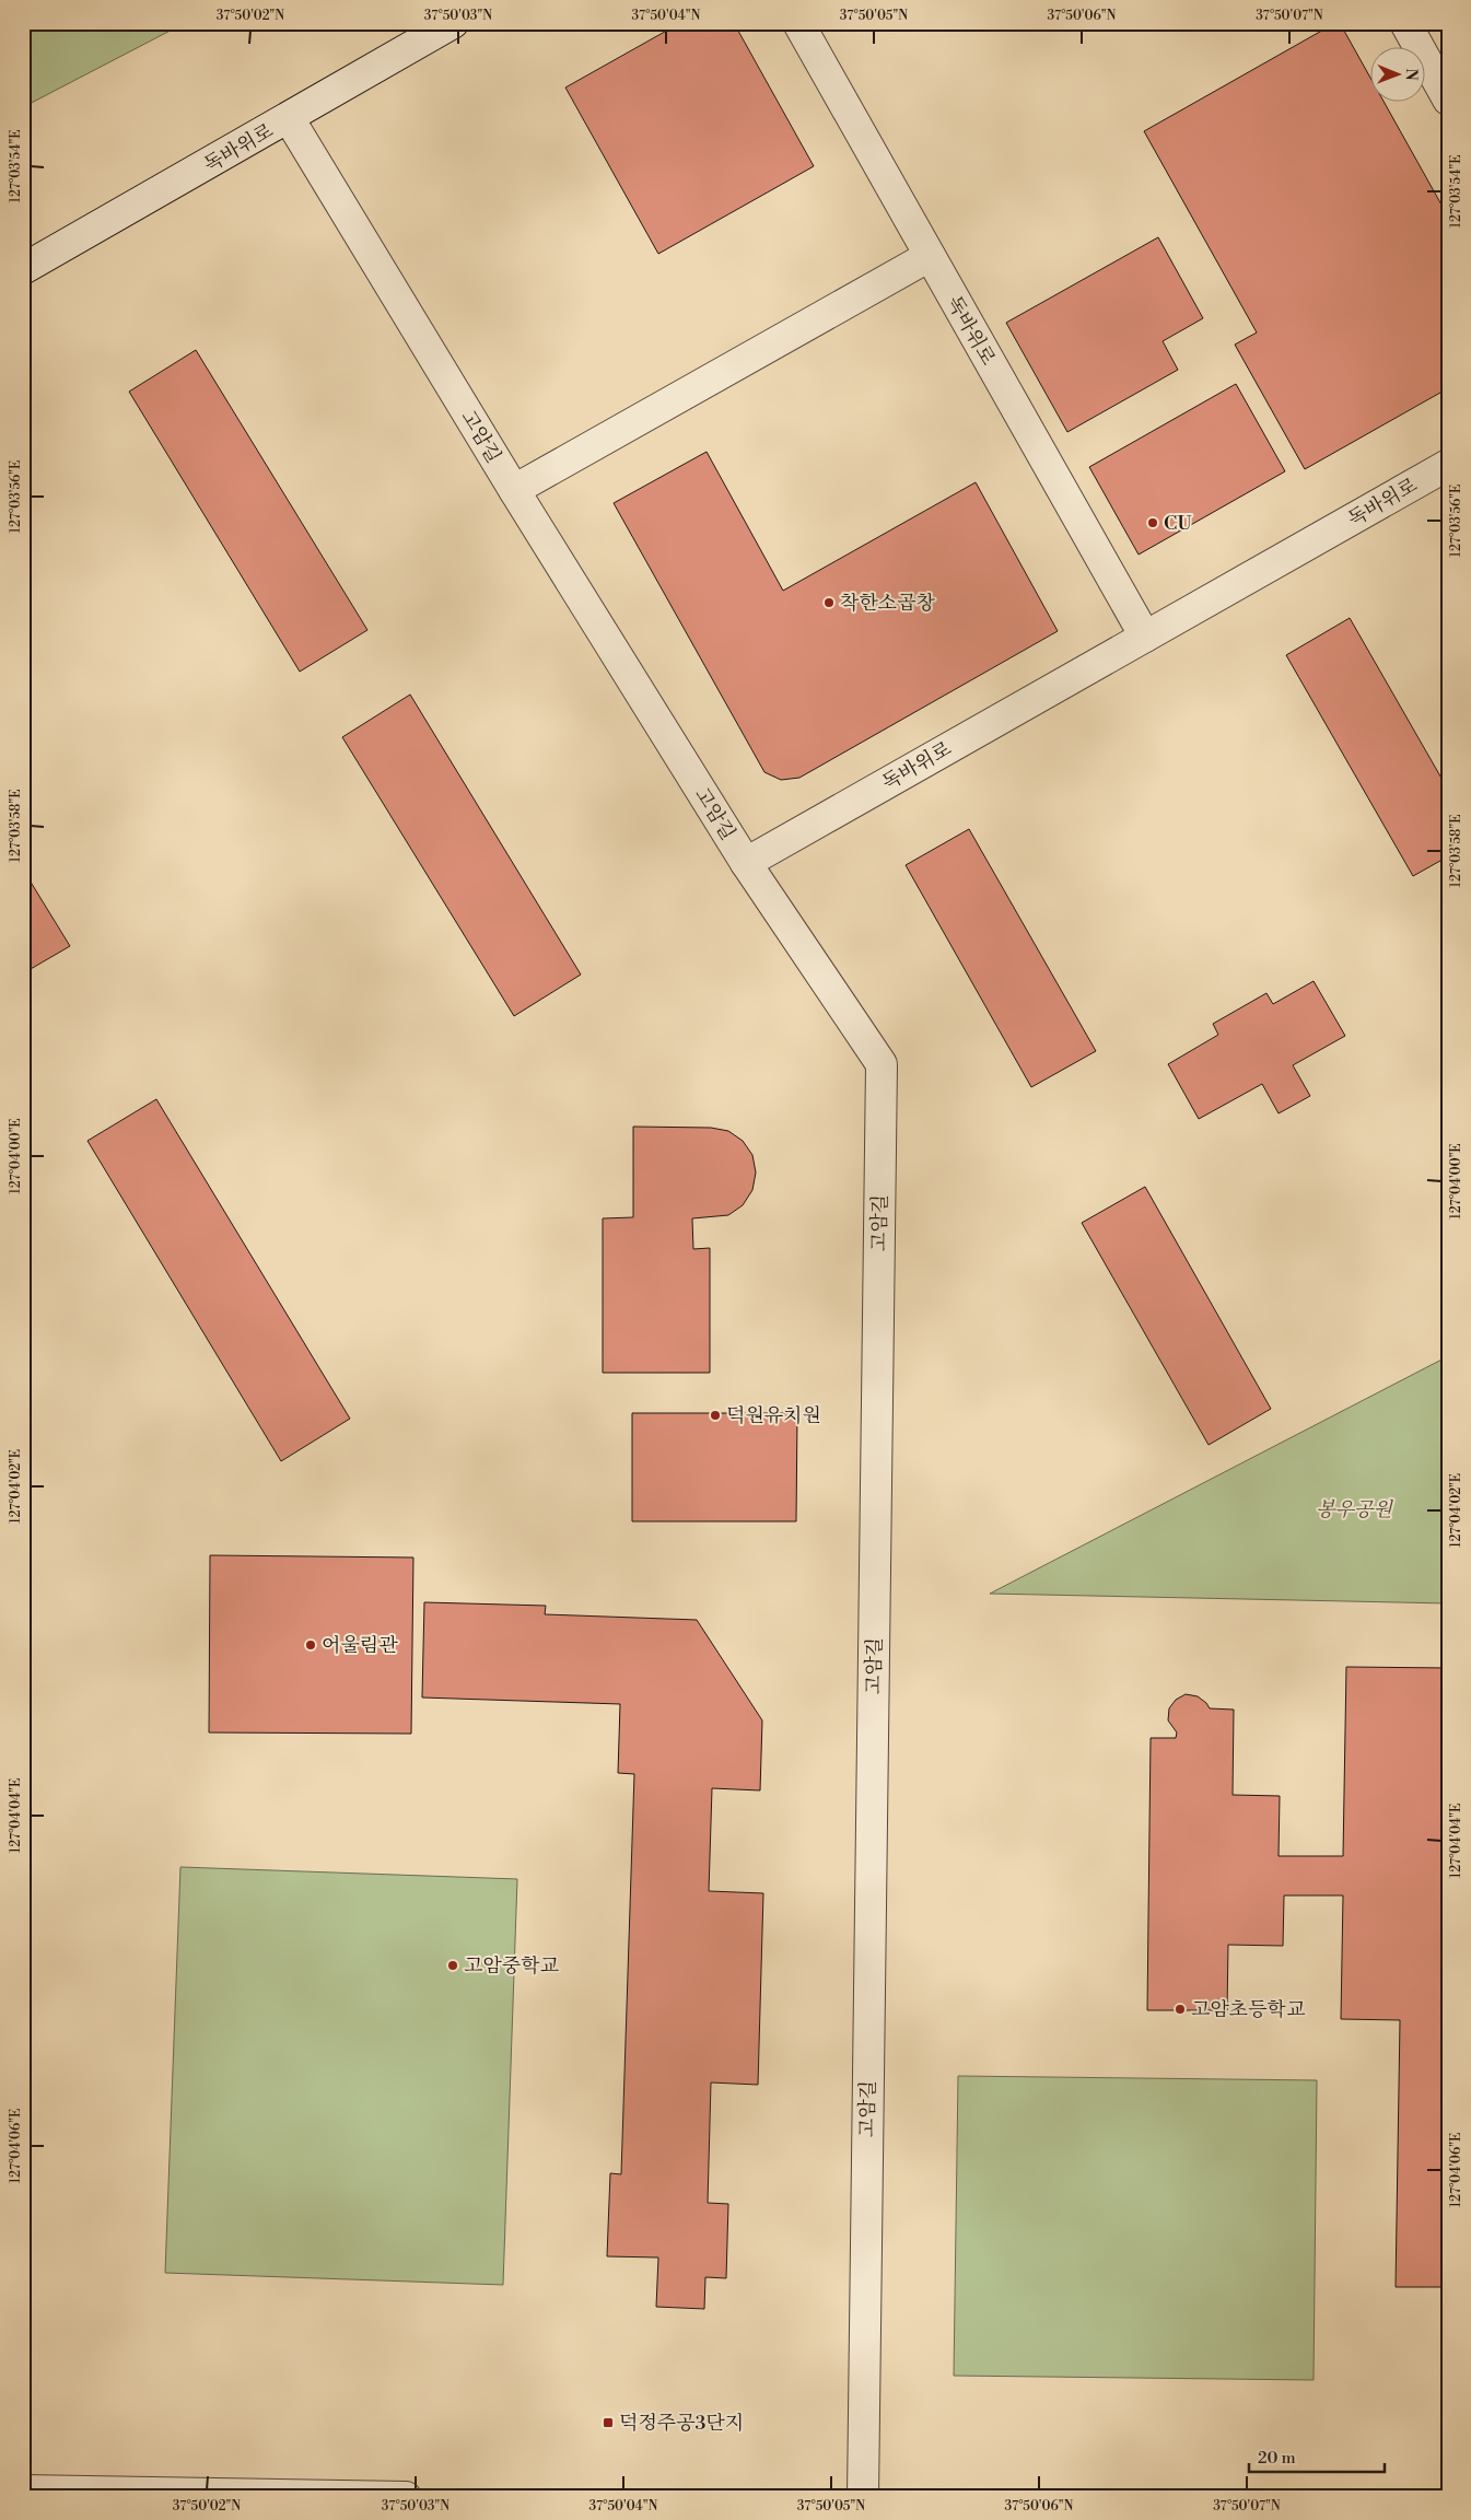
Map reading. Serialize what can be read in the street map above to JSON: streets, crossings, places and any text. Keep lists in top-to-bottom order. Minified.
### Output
{"streets":{"street":["독바위로","고암길"]},"crossings":[["독바위로","고암길"]],"parks":["봉우공원"],"places":{"other":["CU","착한소곱창","덕원유치원","어울림관","고암중학교","고암초등학교"],"transit":["덕정주공3단지"]},"scale_bar":"20 m","north":"right","coordinates":["37°50'02\"N","37°50'03\"N","37°50'04\"N","37°50'05\"N","37°50'06\"N","37°50'07\"N","127°03'54\"E","127°03'56\"E","127°03'58\"E","127°04'00\"E","127°04'02\"E","127°04'04\"E","127°04'06\"E"]}
